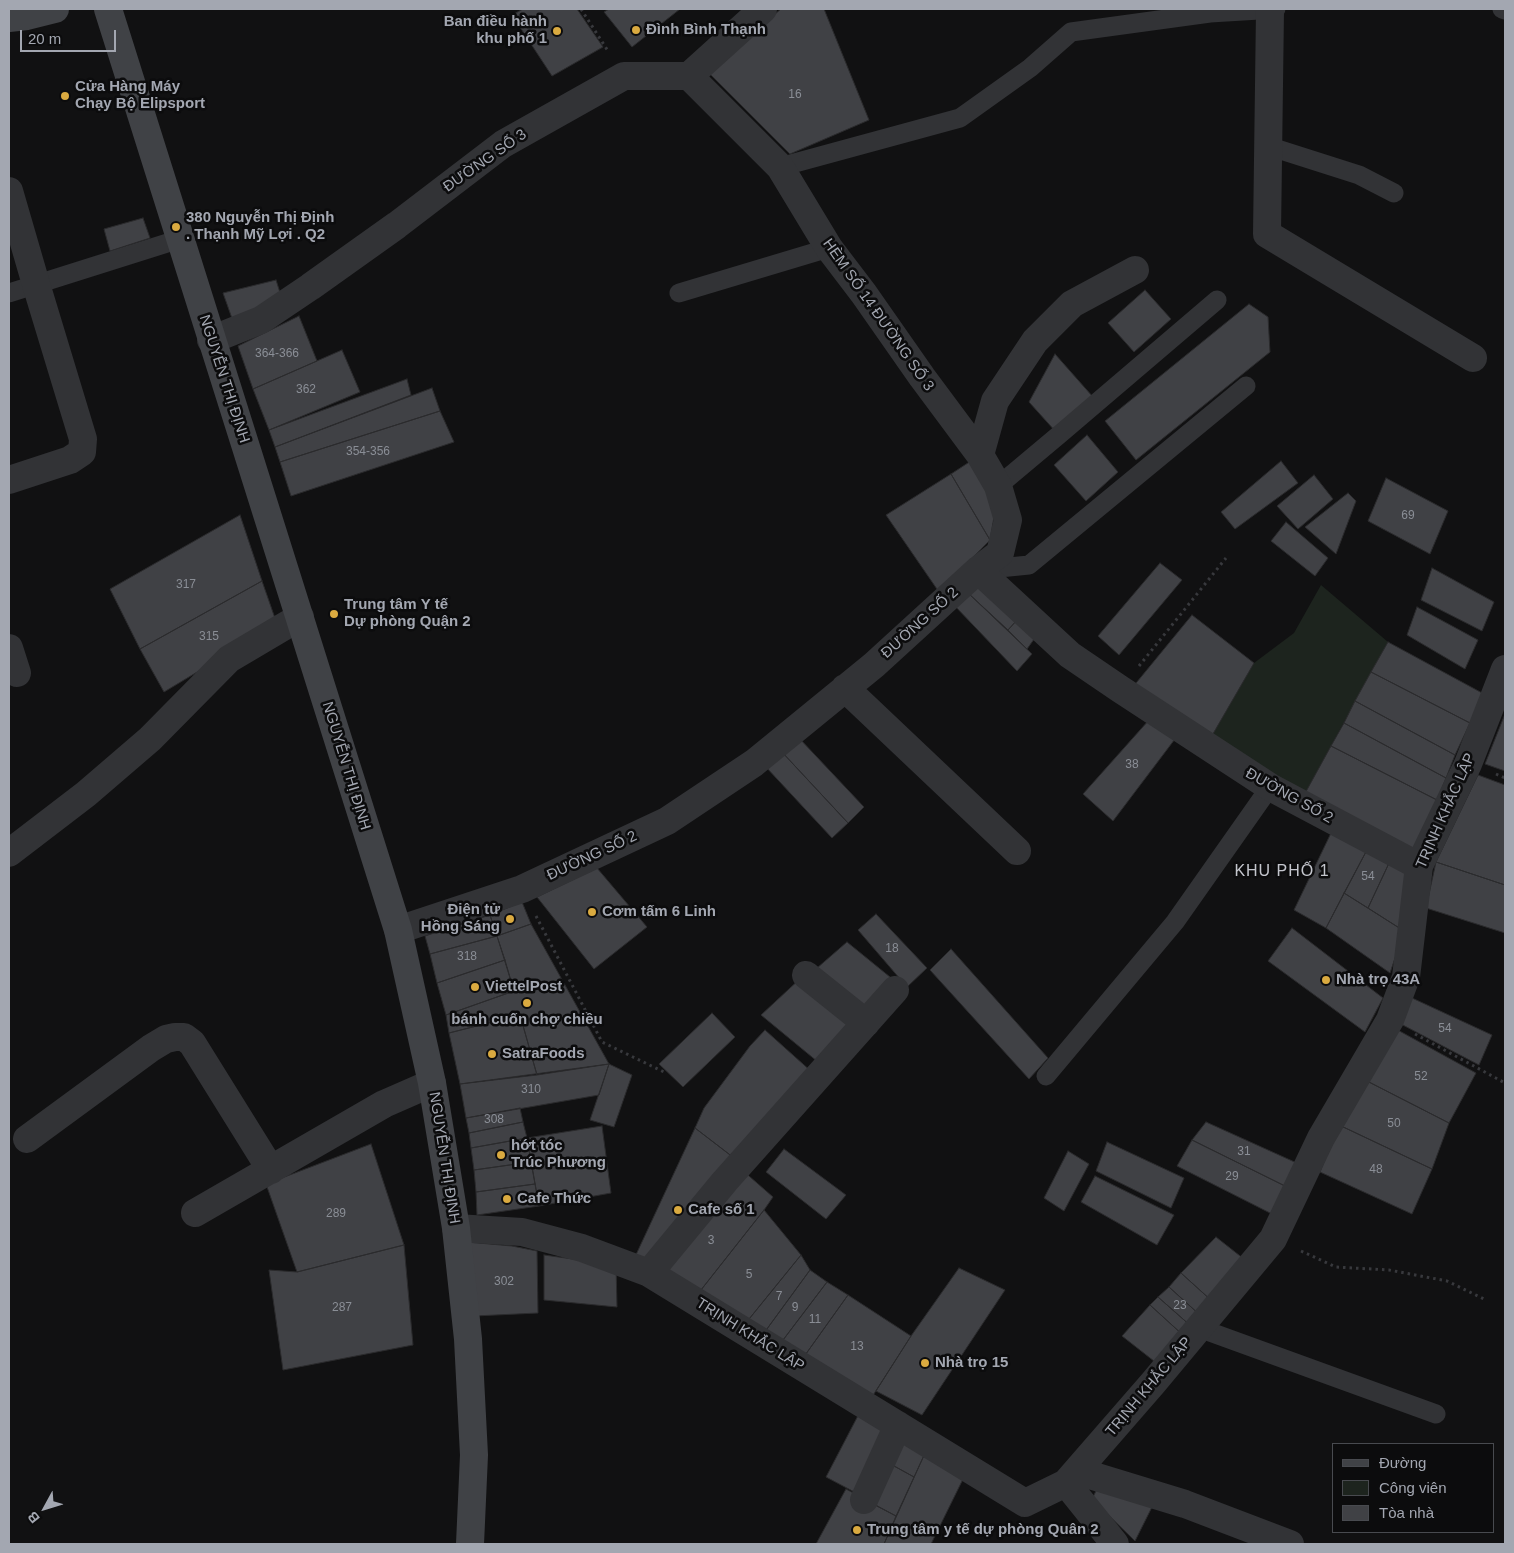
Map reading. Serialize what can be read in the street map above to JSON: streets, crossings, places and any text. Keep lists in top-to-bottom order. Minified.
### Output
{"streets":{"main road":["NGUYỄN THỊ ĐỊNH"],"street":["ĐƯỜNG SỐ 3","HÈM SỐ 14 ĐƯỜNG SỐ 3","ĐƯỜNG SỐ 2","TRỊNH KHẮC LẬP"]},"crossings":[["ĐƯỜNG SỐ 3","HÈM SỐ 14 ĐƯỜNG SỐ 3"],["ĐƯỜNG SỐ 3","NGUYỄN THỊ ĐỊNH"],["HÈM SỐ 14 ĐƯỜNG SỐ 3","ĐƯỜNG SỐ 2"],["NGUYỄN THỊ ĐỊNH","ĐƯỜNG SỐ 2"],["NGUYỄN THỊ ĐỊNH","TRỊNH KHẮC LẬP"],["ĐƯỜNG SỐ 2","TRỊNH KHẮC LẬP"]],"districts":["KHU PHỐ 1"],"places":["Đình Bình Thạnh","Ban điều hành khu phố 1","Cửa Hàng Máy Chạy Bộ Elipsport","380 Nguyễn Thị Định . Thạnh Mỹ Lợi . Q2","Trung tâm Y tế Dự phòng Quận 2","Cơm tấm 6 Linh","Điện tử Hồng Sáng","Nhà trọ 43A","ViettelPost","bánh cuốn chợ chiều","SatraFoods","hớt tóc Trúc Phương","Cafe Thức","Cafe số 1","Nhà trọ 15","Trung tâm y tế dự phòng Quân 2"],"house_numbers":["16","364-366","362","354-356","69","317","315","38","54","18","318","54","52","310","308","50","31","48","29","289","3","5","302","7","23","287","9","11","13"],"legend":["Đường","Công viên","Tòa nhà"],"scale_bar":"20 m","north":"bottom left"}
